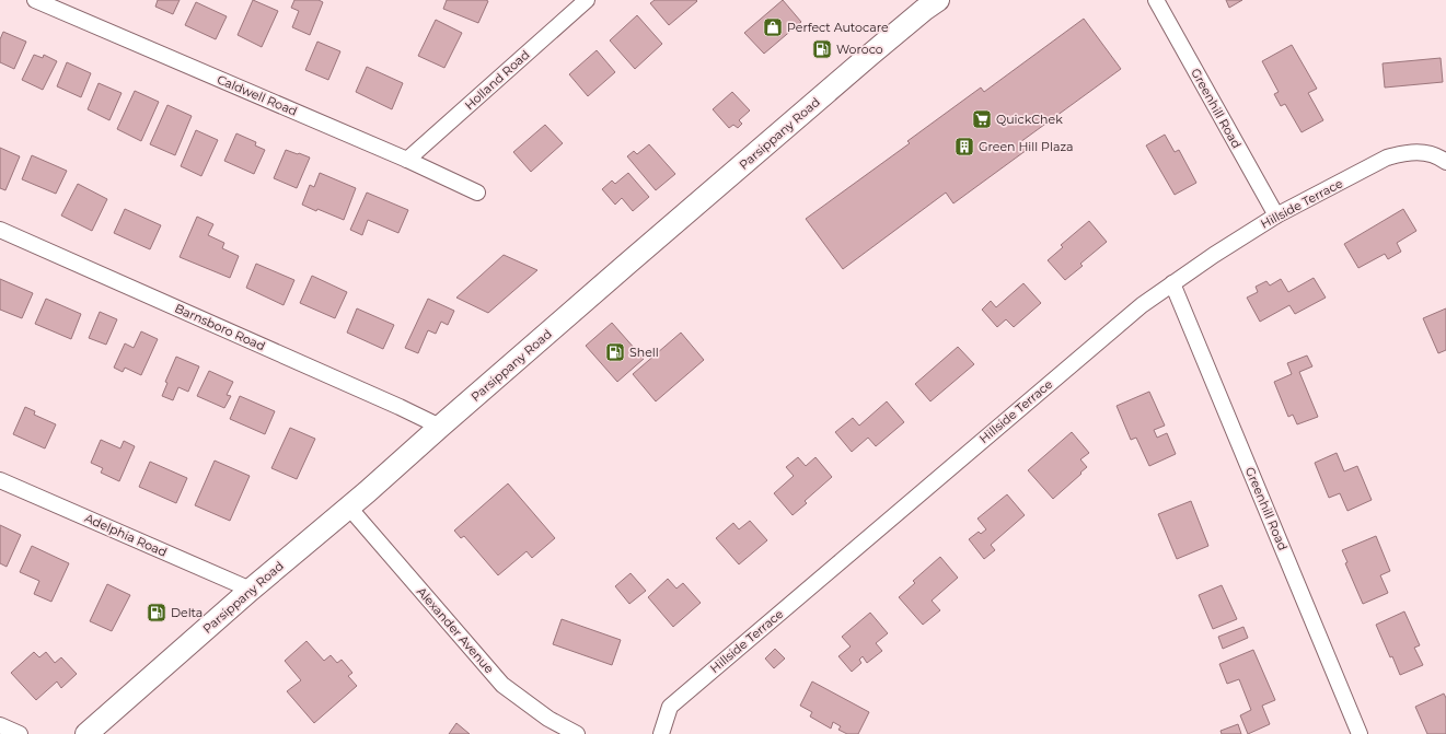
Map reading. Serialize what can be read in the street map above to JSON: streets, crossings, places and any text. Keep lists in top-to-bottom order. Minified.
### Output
{"streets":{"main road":["Parsippany Road"],"street":["Holland Road","Caldwell Road","Greenhill Road","Hillside Terrace","Barnsboro Road","Adelphia Road","Alexander Avenue"]},"crossings":[["Holland Road","Caldwell Road"],["Greenhill Road","Hillside Terrace"],["Parsippany Road","Barnsboro Road"],["Parsippany Road","Adelphia Road"],["Parsippany Road","Alexander Avenue"]],"places":{"shop":["Perfect Autocare"],"fuel station":["Woroco","Shell","Delta"],"supermarket":["QuickChek"],"building":["Green Hill Plaza"]}}
